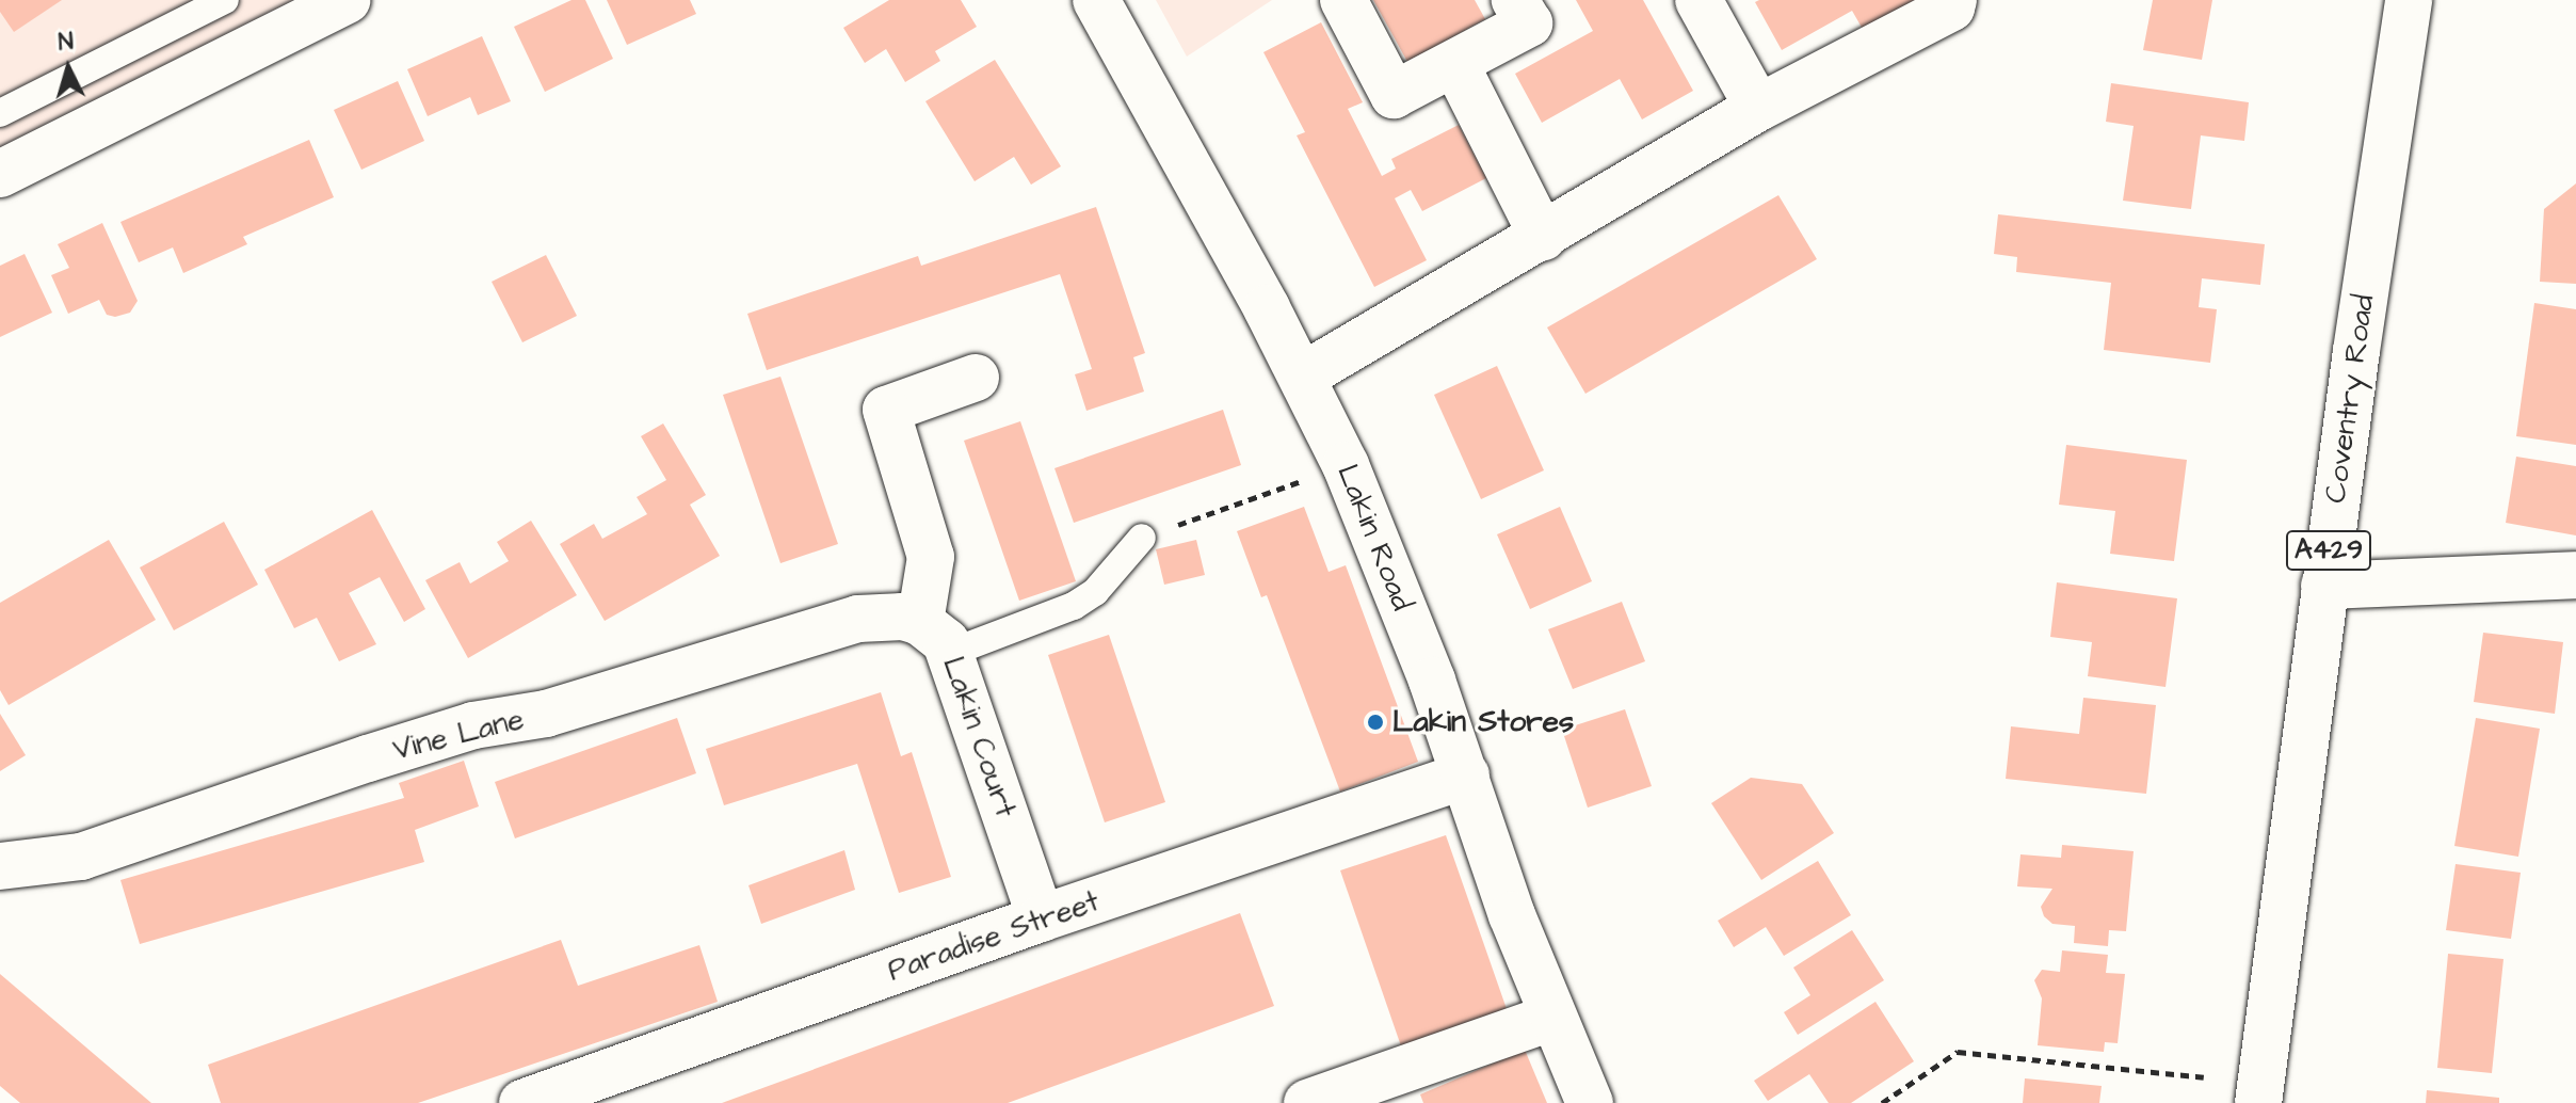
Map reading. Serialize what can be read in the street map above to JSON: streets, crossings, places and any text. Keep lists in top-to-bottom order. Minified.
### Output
{"streets":{"street":["Coventry Road","Lakin Road","A429","Vine Lane","Lakin Court","Paradise Street"]},"crossings":[["Lakin Road","Paradise Street"],["Vine Lane","Lakin Court"],["Lakin Court","Paradise Street"]],"places":["Lakin Stores"],"north":"top"}
